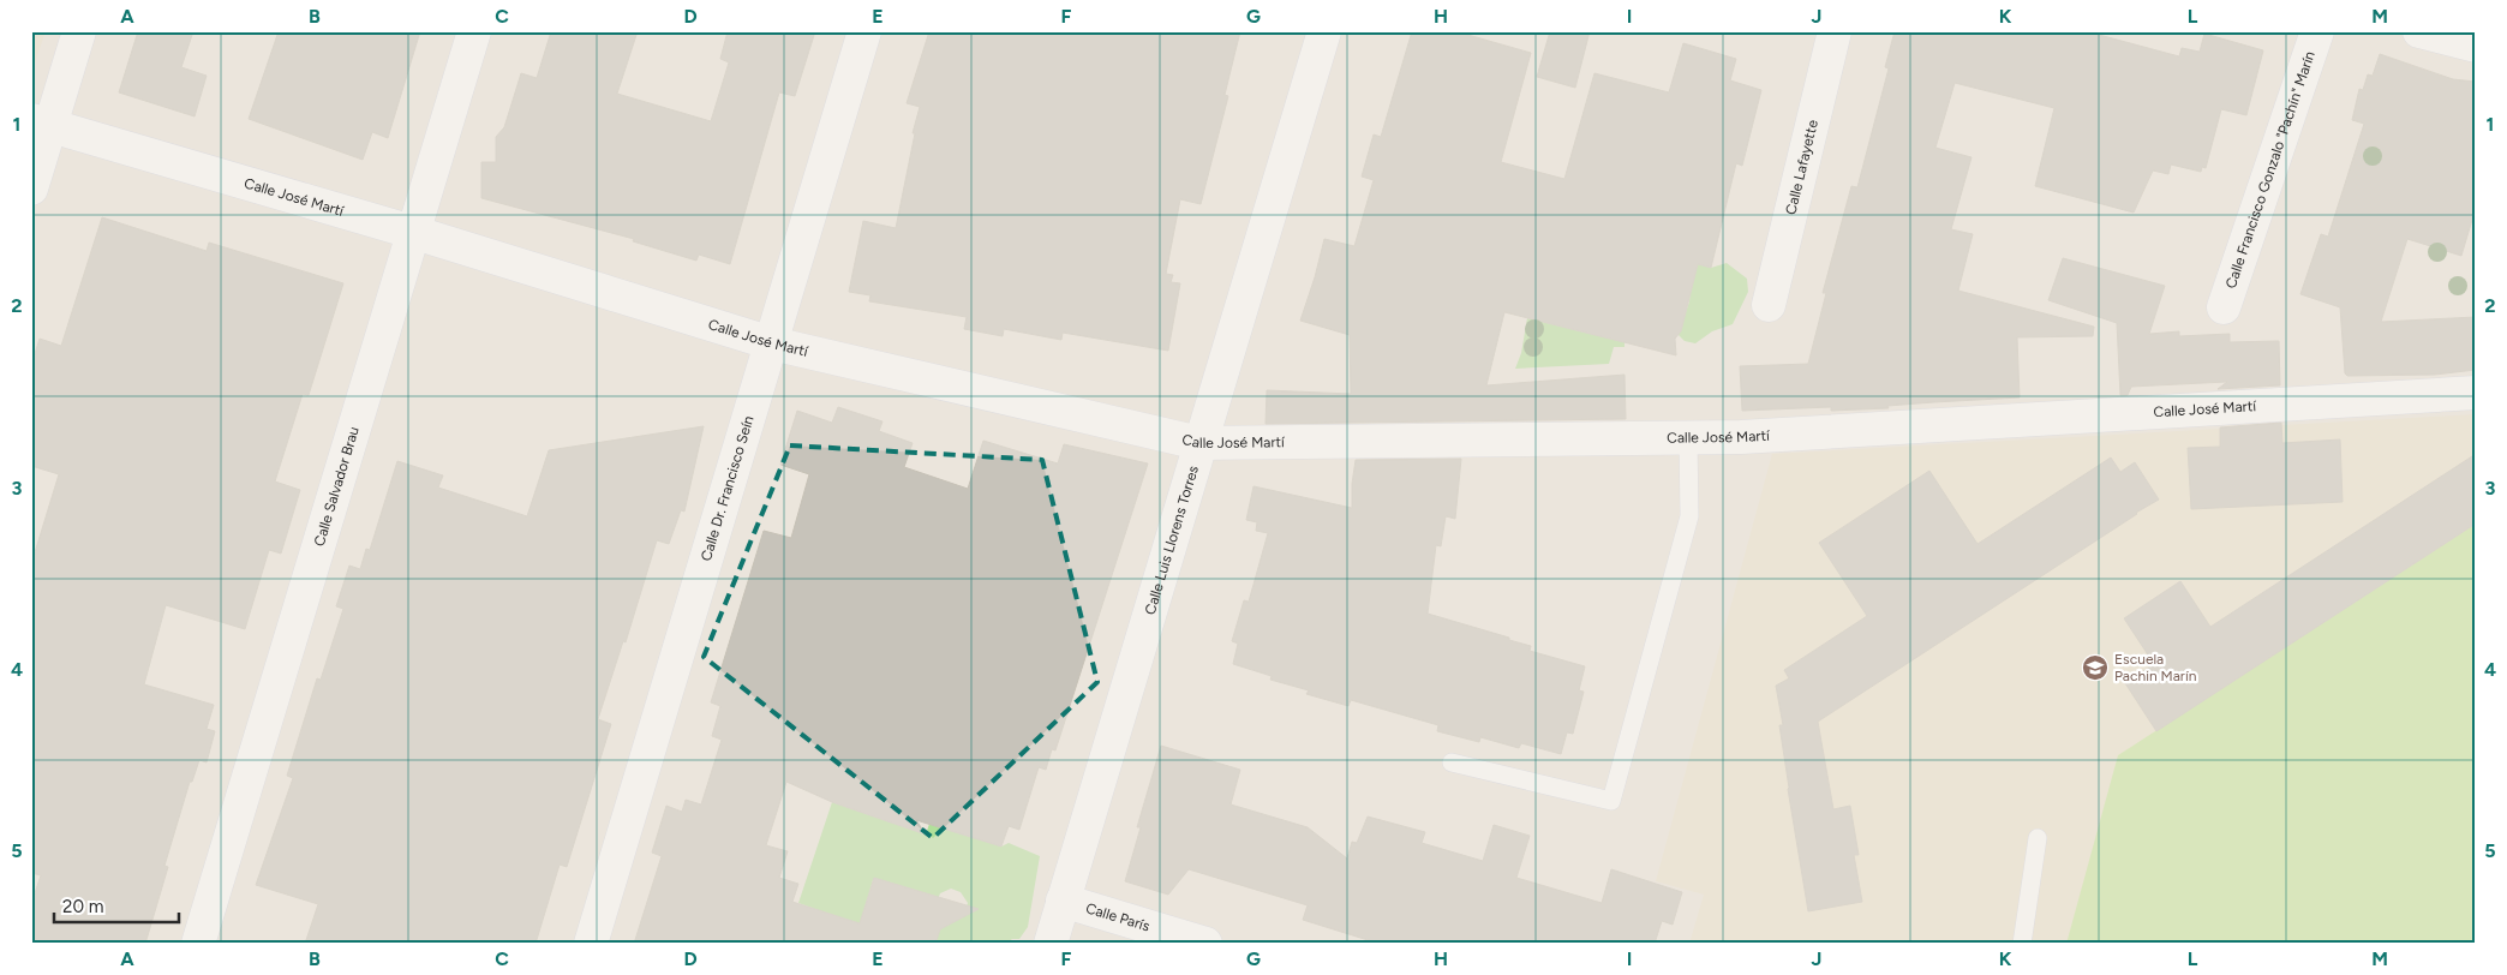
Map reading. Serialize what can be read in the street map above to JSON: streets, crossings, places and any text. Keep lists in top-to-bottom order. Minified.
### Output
{"streets":{"street":["Calle Lafayette","Calle Francisco Gonzalo \"Pachín\" Marín","Calle José Martí","Calle Salvador Brau","Calle Dr. Francisco Seín","Calle Luis Llorens Torres","Calle París"]},"crossings":[["Calle José Martí","Calle Salvador Brau"],["Calle José Martí","Calle Dr. Francisco Seín"],["Calle José Martí","Calle Luis Llorens Torres"],["Calle Luis Llorens Torres","Calle París"]],"places":{"school or university":["Escuela Pachin Marín"]},"scale_bar":"20 m","grid":{"columns":["A","B","C","D","E","F","G","H","I","J","K","L","M"],"rows":["1","2","3","4","5"]}}
